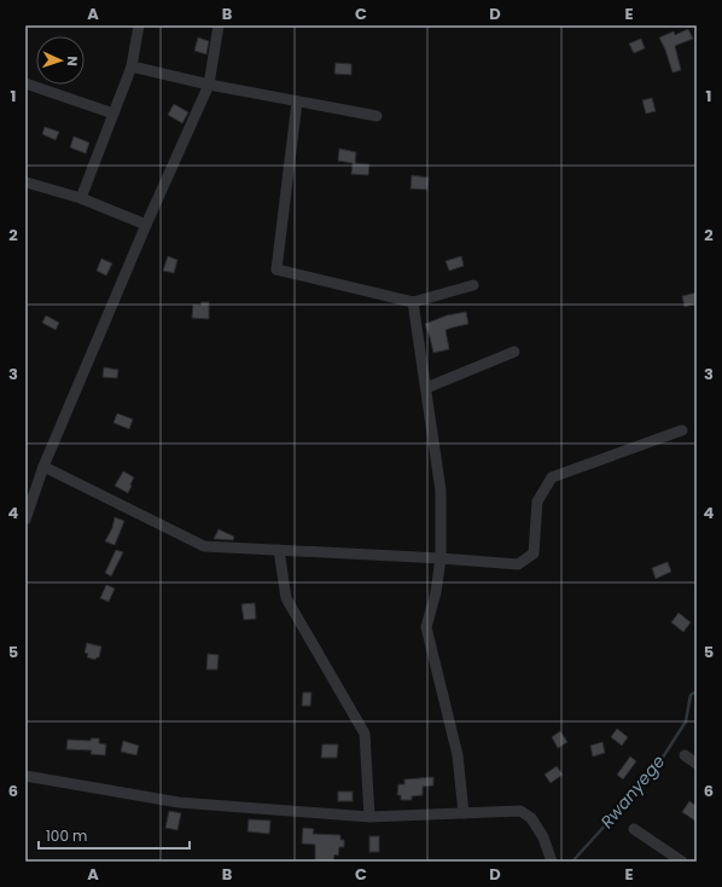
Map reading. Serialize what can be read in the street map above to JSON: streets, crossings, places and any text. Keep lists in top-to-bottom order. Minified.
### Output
{"water":["Rwanyege"],"scale_bar":"100 m","north":"right","grid":{"columns":["A","B","C","D","E"],"rows":["1","2","3","4","5","6"]}}
